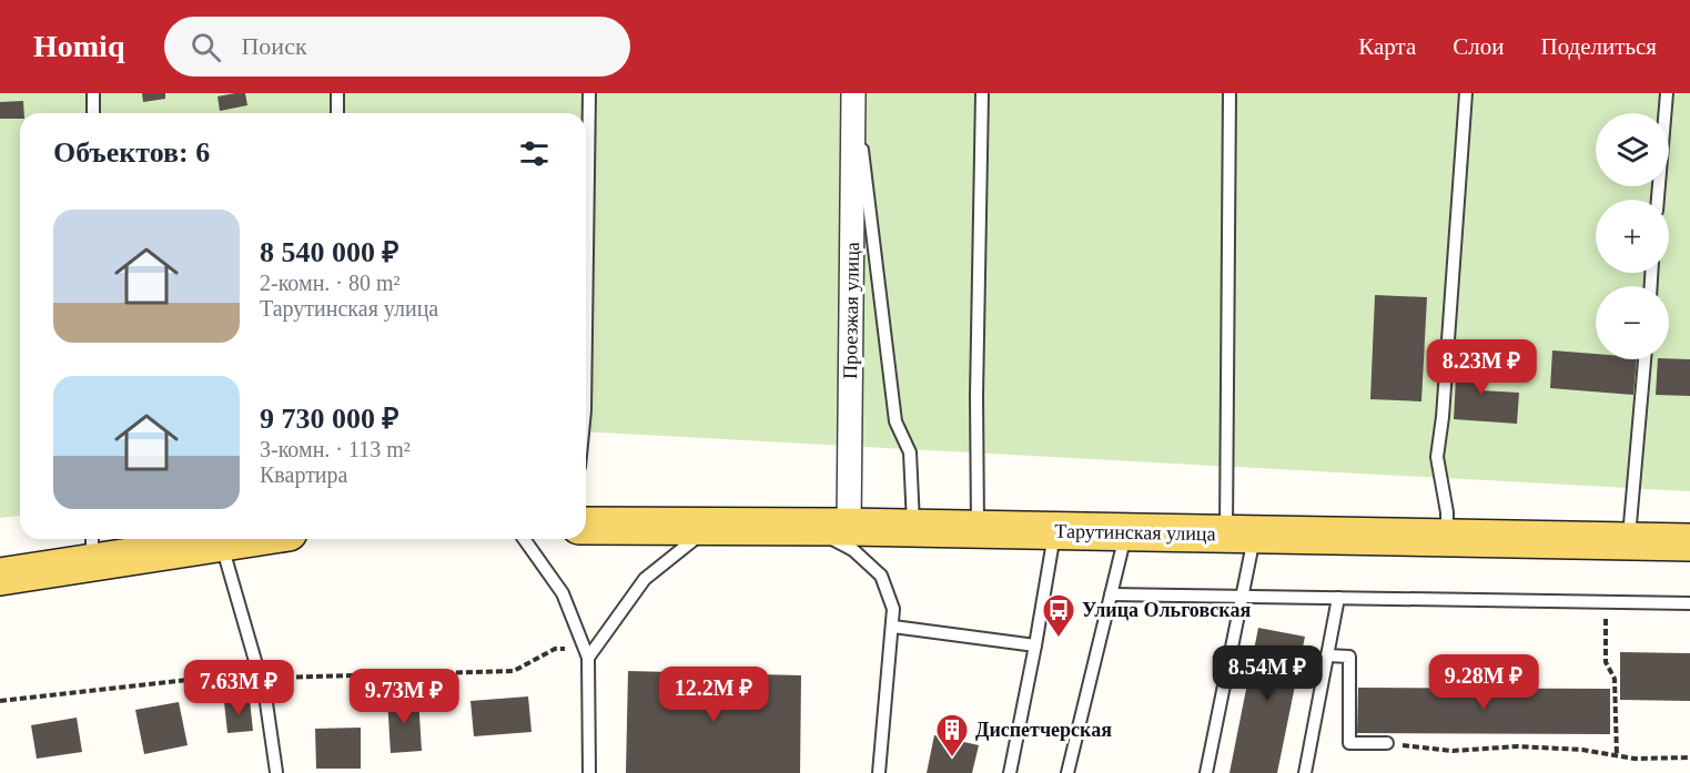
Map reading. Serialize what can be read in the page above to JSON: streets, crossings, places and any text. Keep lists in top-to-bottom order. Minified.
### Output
{"streets":{"main road":["Тарутинская улица"],"street":["Проезжая улица"]},"crossings":[["Проезжая улица","Тарутинская улица"]],"places":{"bus stop":["Улица Ольговская"],"building":["Диспетчерская"]},"page":{"header":"Homiq","search":"Поиск","nav":["Карта","Слои","Поделиться"],"map_buttons":["+","−"],"heading":"Объектов: 6","list":[{"name":"8 540 000 ₽","note":"2-комн. · 80 m² · Тарутинская улица"},{"name":"9 730 000 ₽","note":"3-комн. · 113 m² · Квартира"}],"price":["8.23M ₽","8.54M ₽","9.28M ₽","7.63M ₽","12.2M ₽","9.73M ₽"]}}
